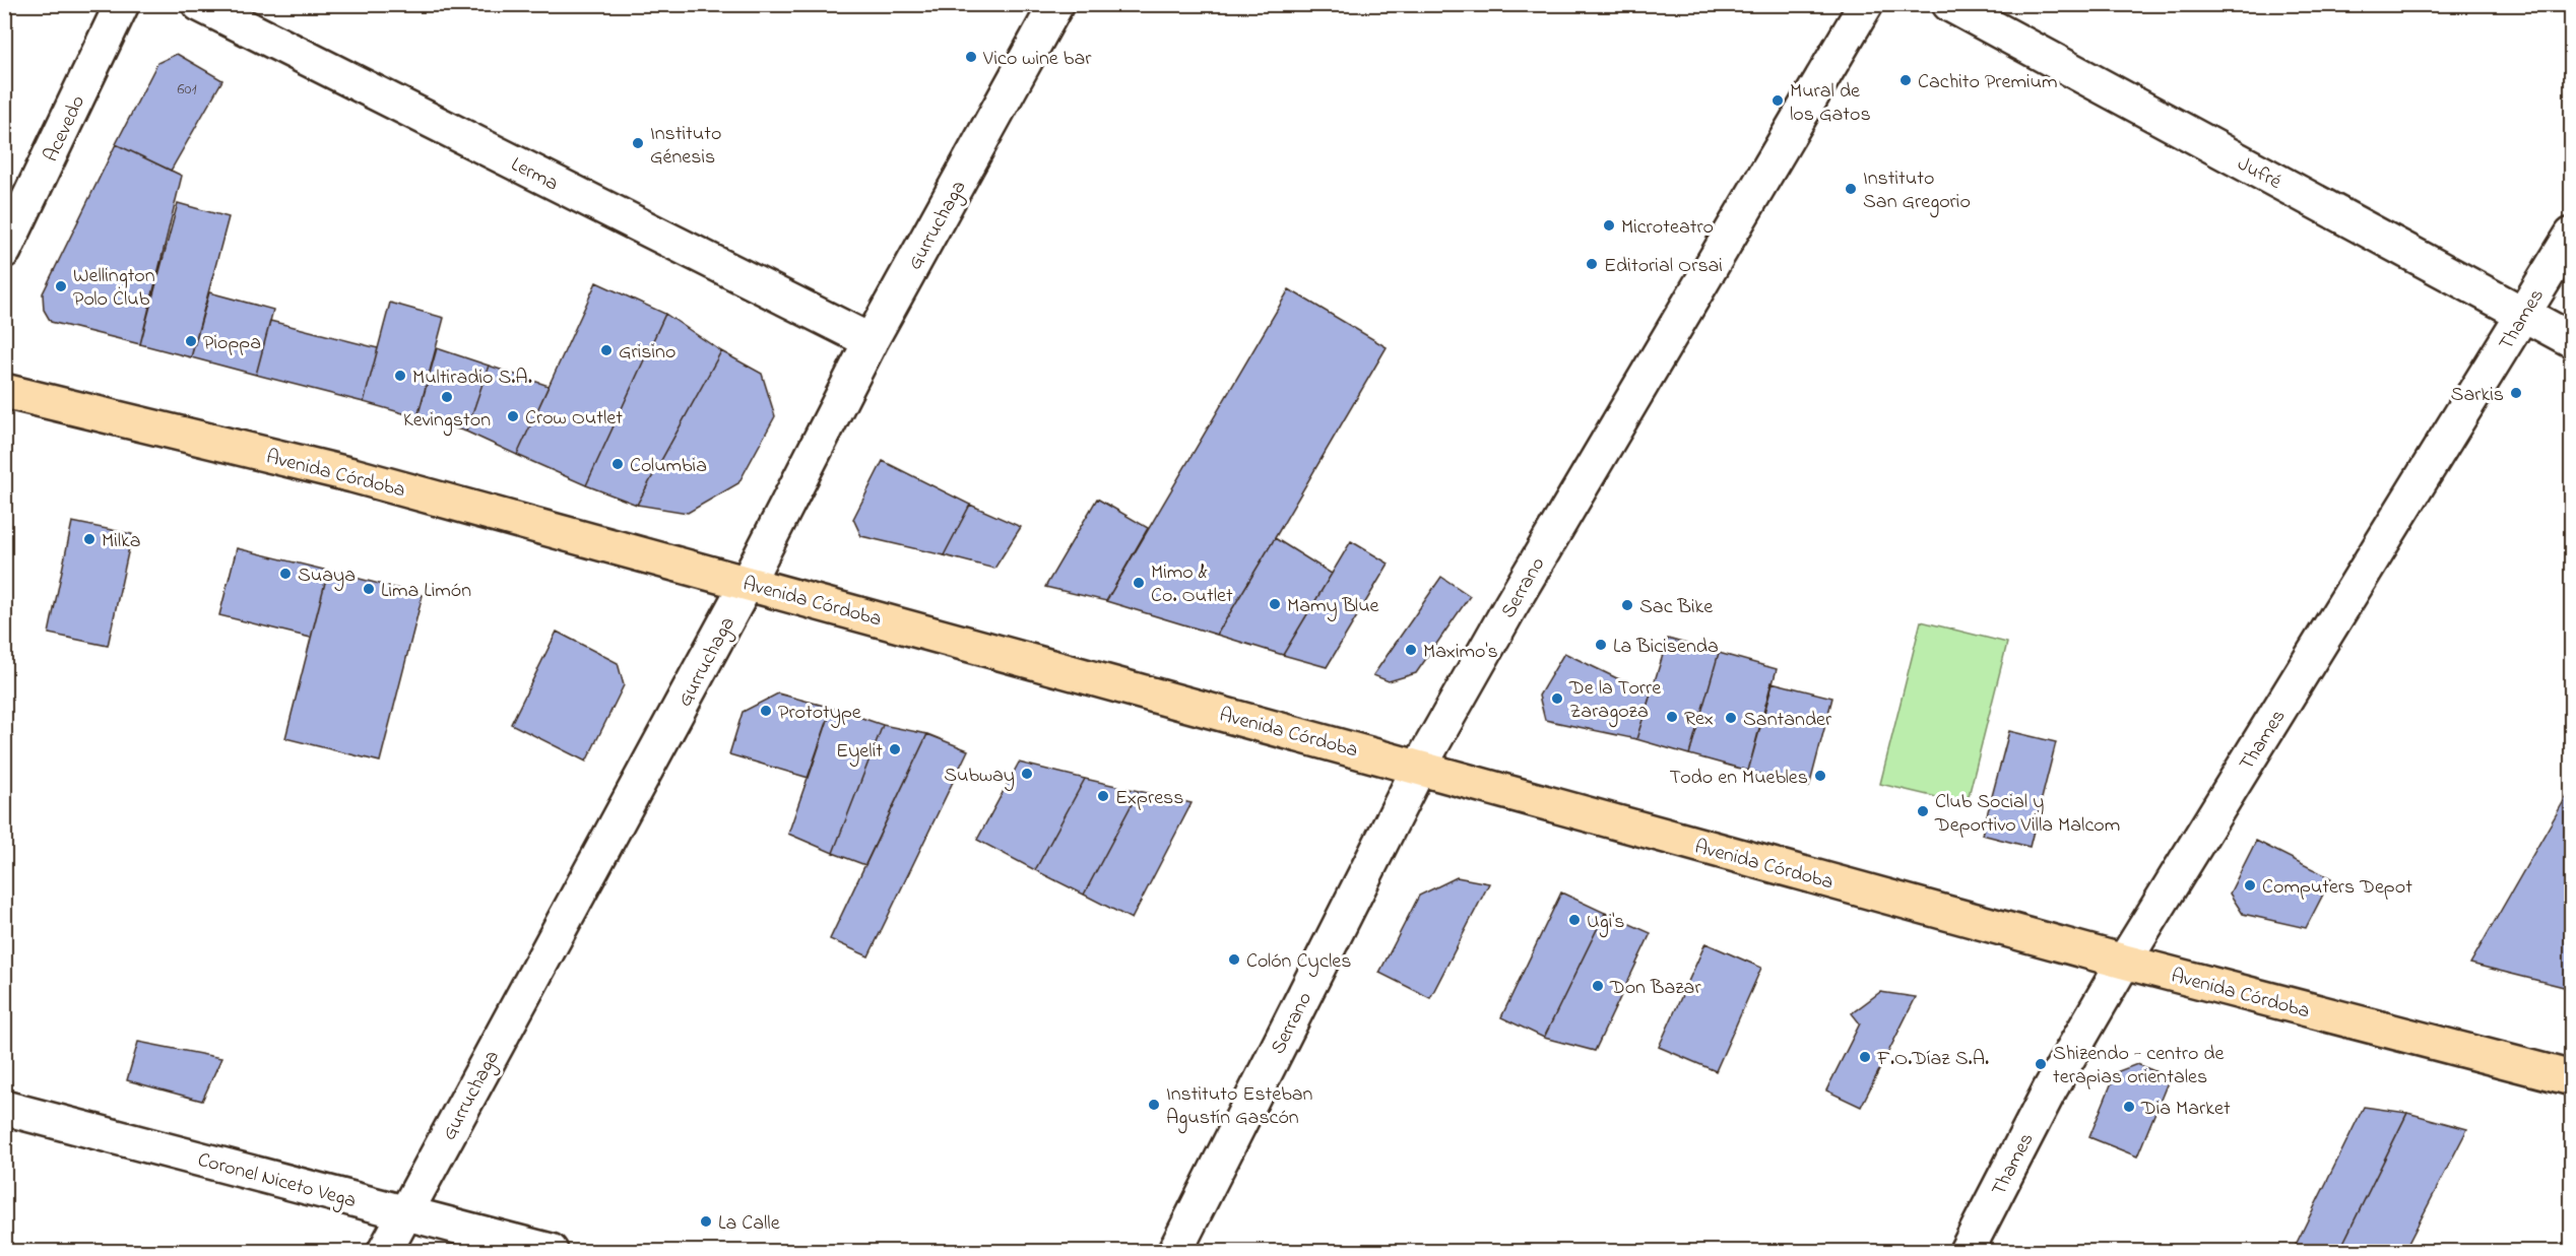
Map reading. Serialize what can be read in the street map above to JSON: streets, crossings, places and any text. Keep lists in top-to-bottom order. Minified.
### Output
{"streets":{"main road":["Avenida Córdoba"],"street":["Acevedo","Jufré","Lerma","Gurruchaga","Thames","Serrano","Coronel Niceto Vega"]},"crossings":[["Jufré","Thames"],["Lerma","Gurruchaga"],["Gurruchaga","Avenida Córdoba"],["Gurruchaga","Coronel Niceto Vega"],["Thames","Avenida Córdoba"],["Avenida Córdoba","Serrano"]],"places":["Vico wine bar","Cachito Premium","Mural de los Gatos","Instituto Génesis","Instituto San Gregorio","Microteatro","Editorial Orsai","Wellington Polo Club","Pioppa","Grisino","Multiradio S.A.","Sarkis","Kevingston","Crow Outlet","Columbia","Milka","Suaya","Mimo & Co. Outlet","Lima Limón","Mamy Blue","Sac Bike","La Bicisenda","Maximo's","De la Torre Zaragoza","Prototype","Rex","Santander","Eyelit","Subway","Todo en Muebles","Express","Club Social y Deportivo Villa Malcom","Computers Depot","Ugi's","Colón Cycles","Don Bazar","F.O.Díaz S.A.","Shizendo - centro de terapias orientales","Instituto Esteban Agustín Gascón","Dia Market","La Calle"],"house_numbers":["601"]}
